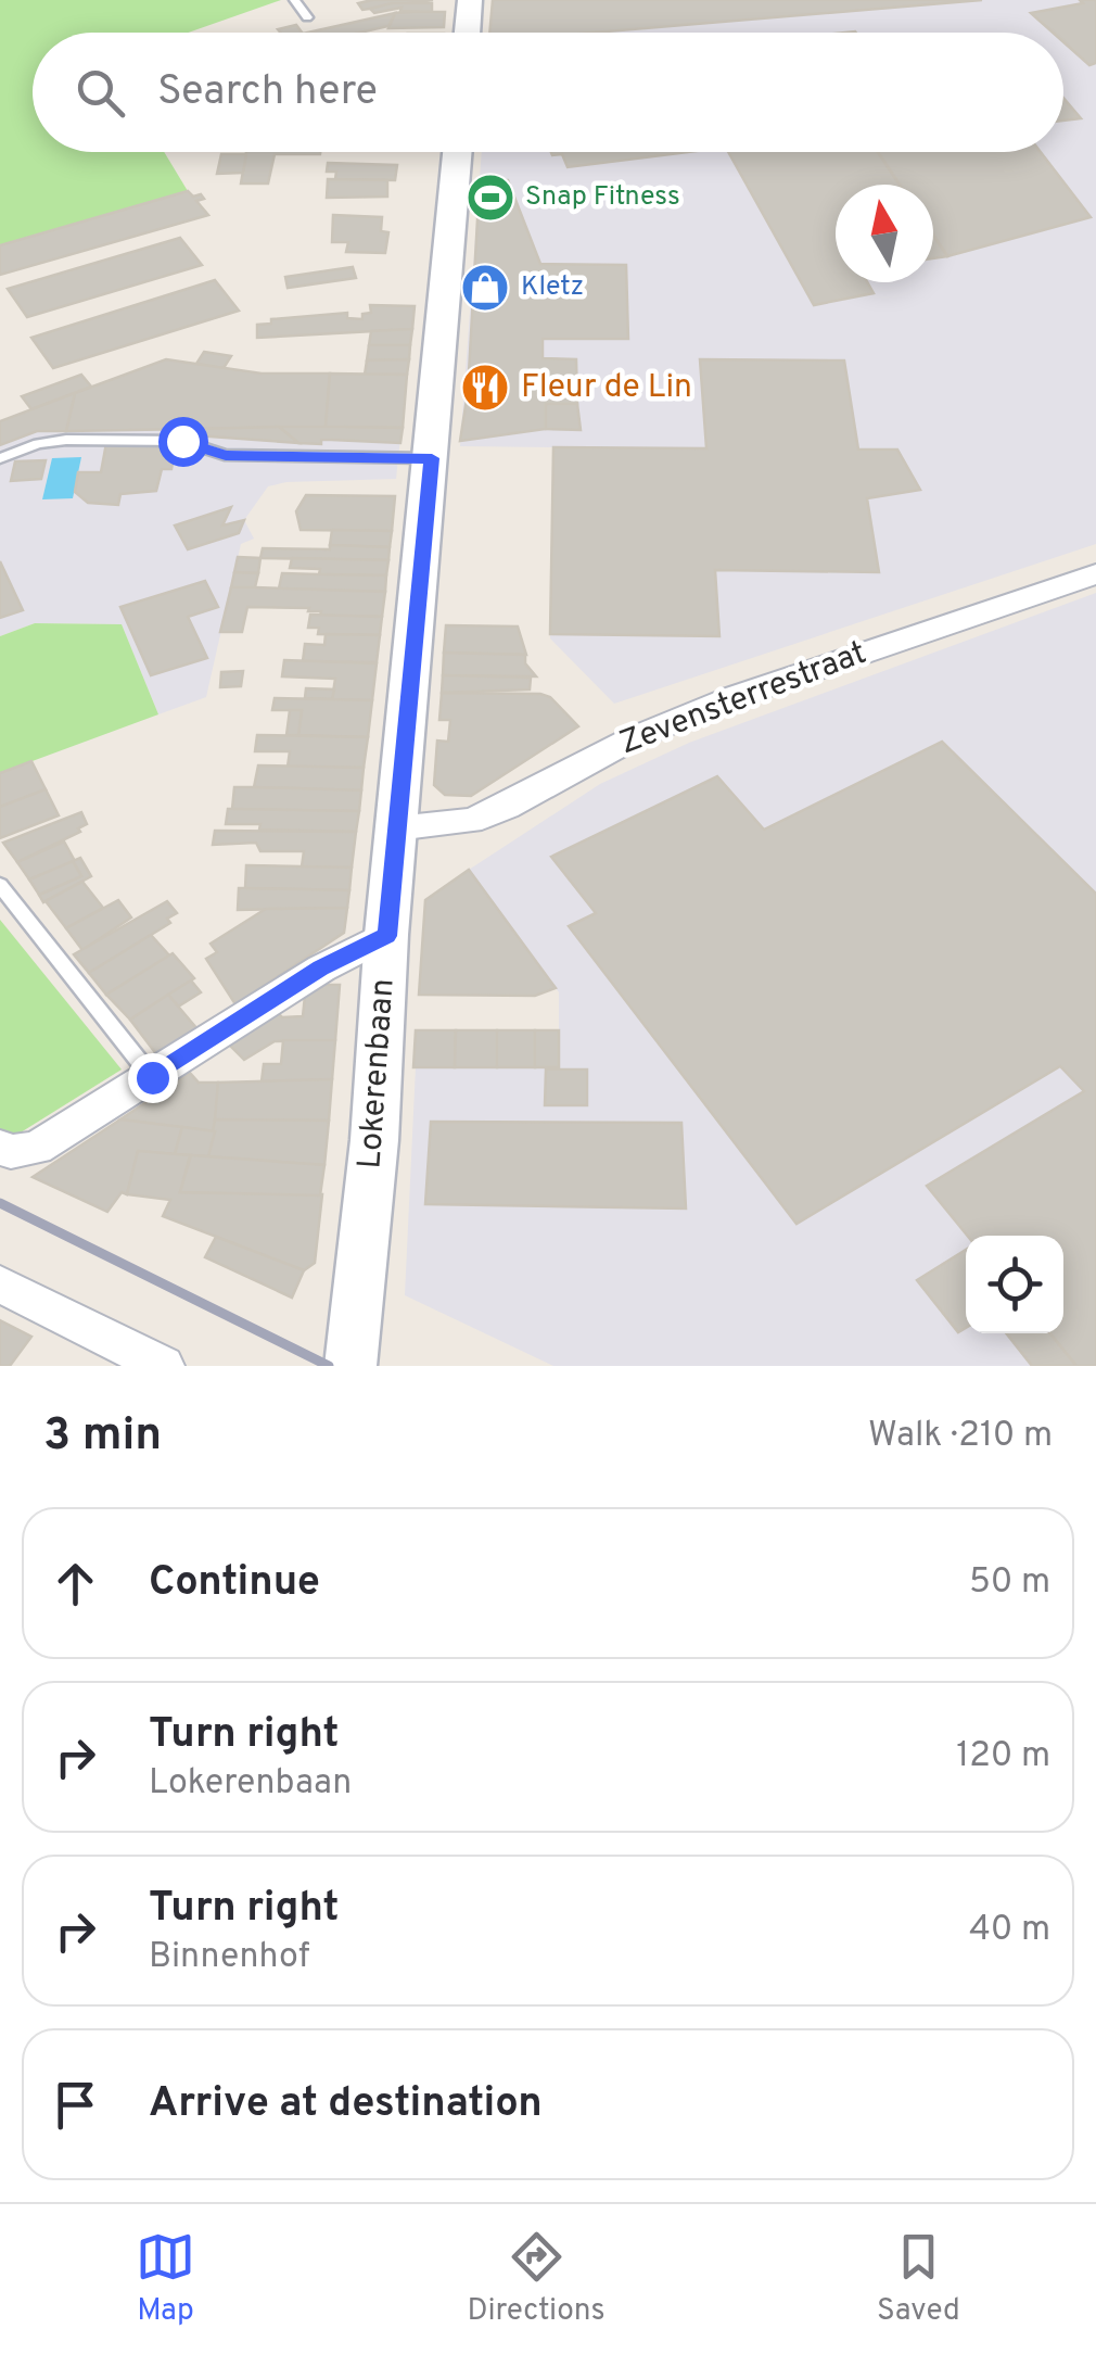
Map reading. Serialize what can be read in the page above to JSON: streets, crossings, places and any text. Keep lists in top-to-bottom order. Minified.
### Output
{"streets":{"street":["Zevensterrestraat","Lokerenbaan"]},"crossings":[["Zevensterrestraat","Lokerenbaan"]],"places":{"sports":["Snap Fitness"],"shop":["Kletz"],"restaurant":["Fleur de Lin"]},"north":"top","page":{"search":"Search here","heading":["3 min","Walk · 210 m"],"list":[["Continue","50 m"],["Turn right","Lokerenbaan","120 m"],["Turn right","Binnenhof","40 m"],"Arrive at destination"],"nav":["Map","Directions","Saved"]}}
